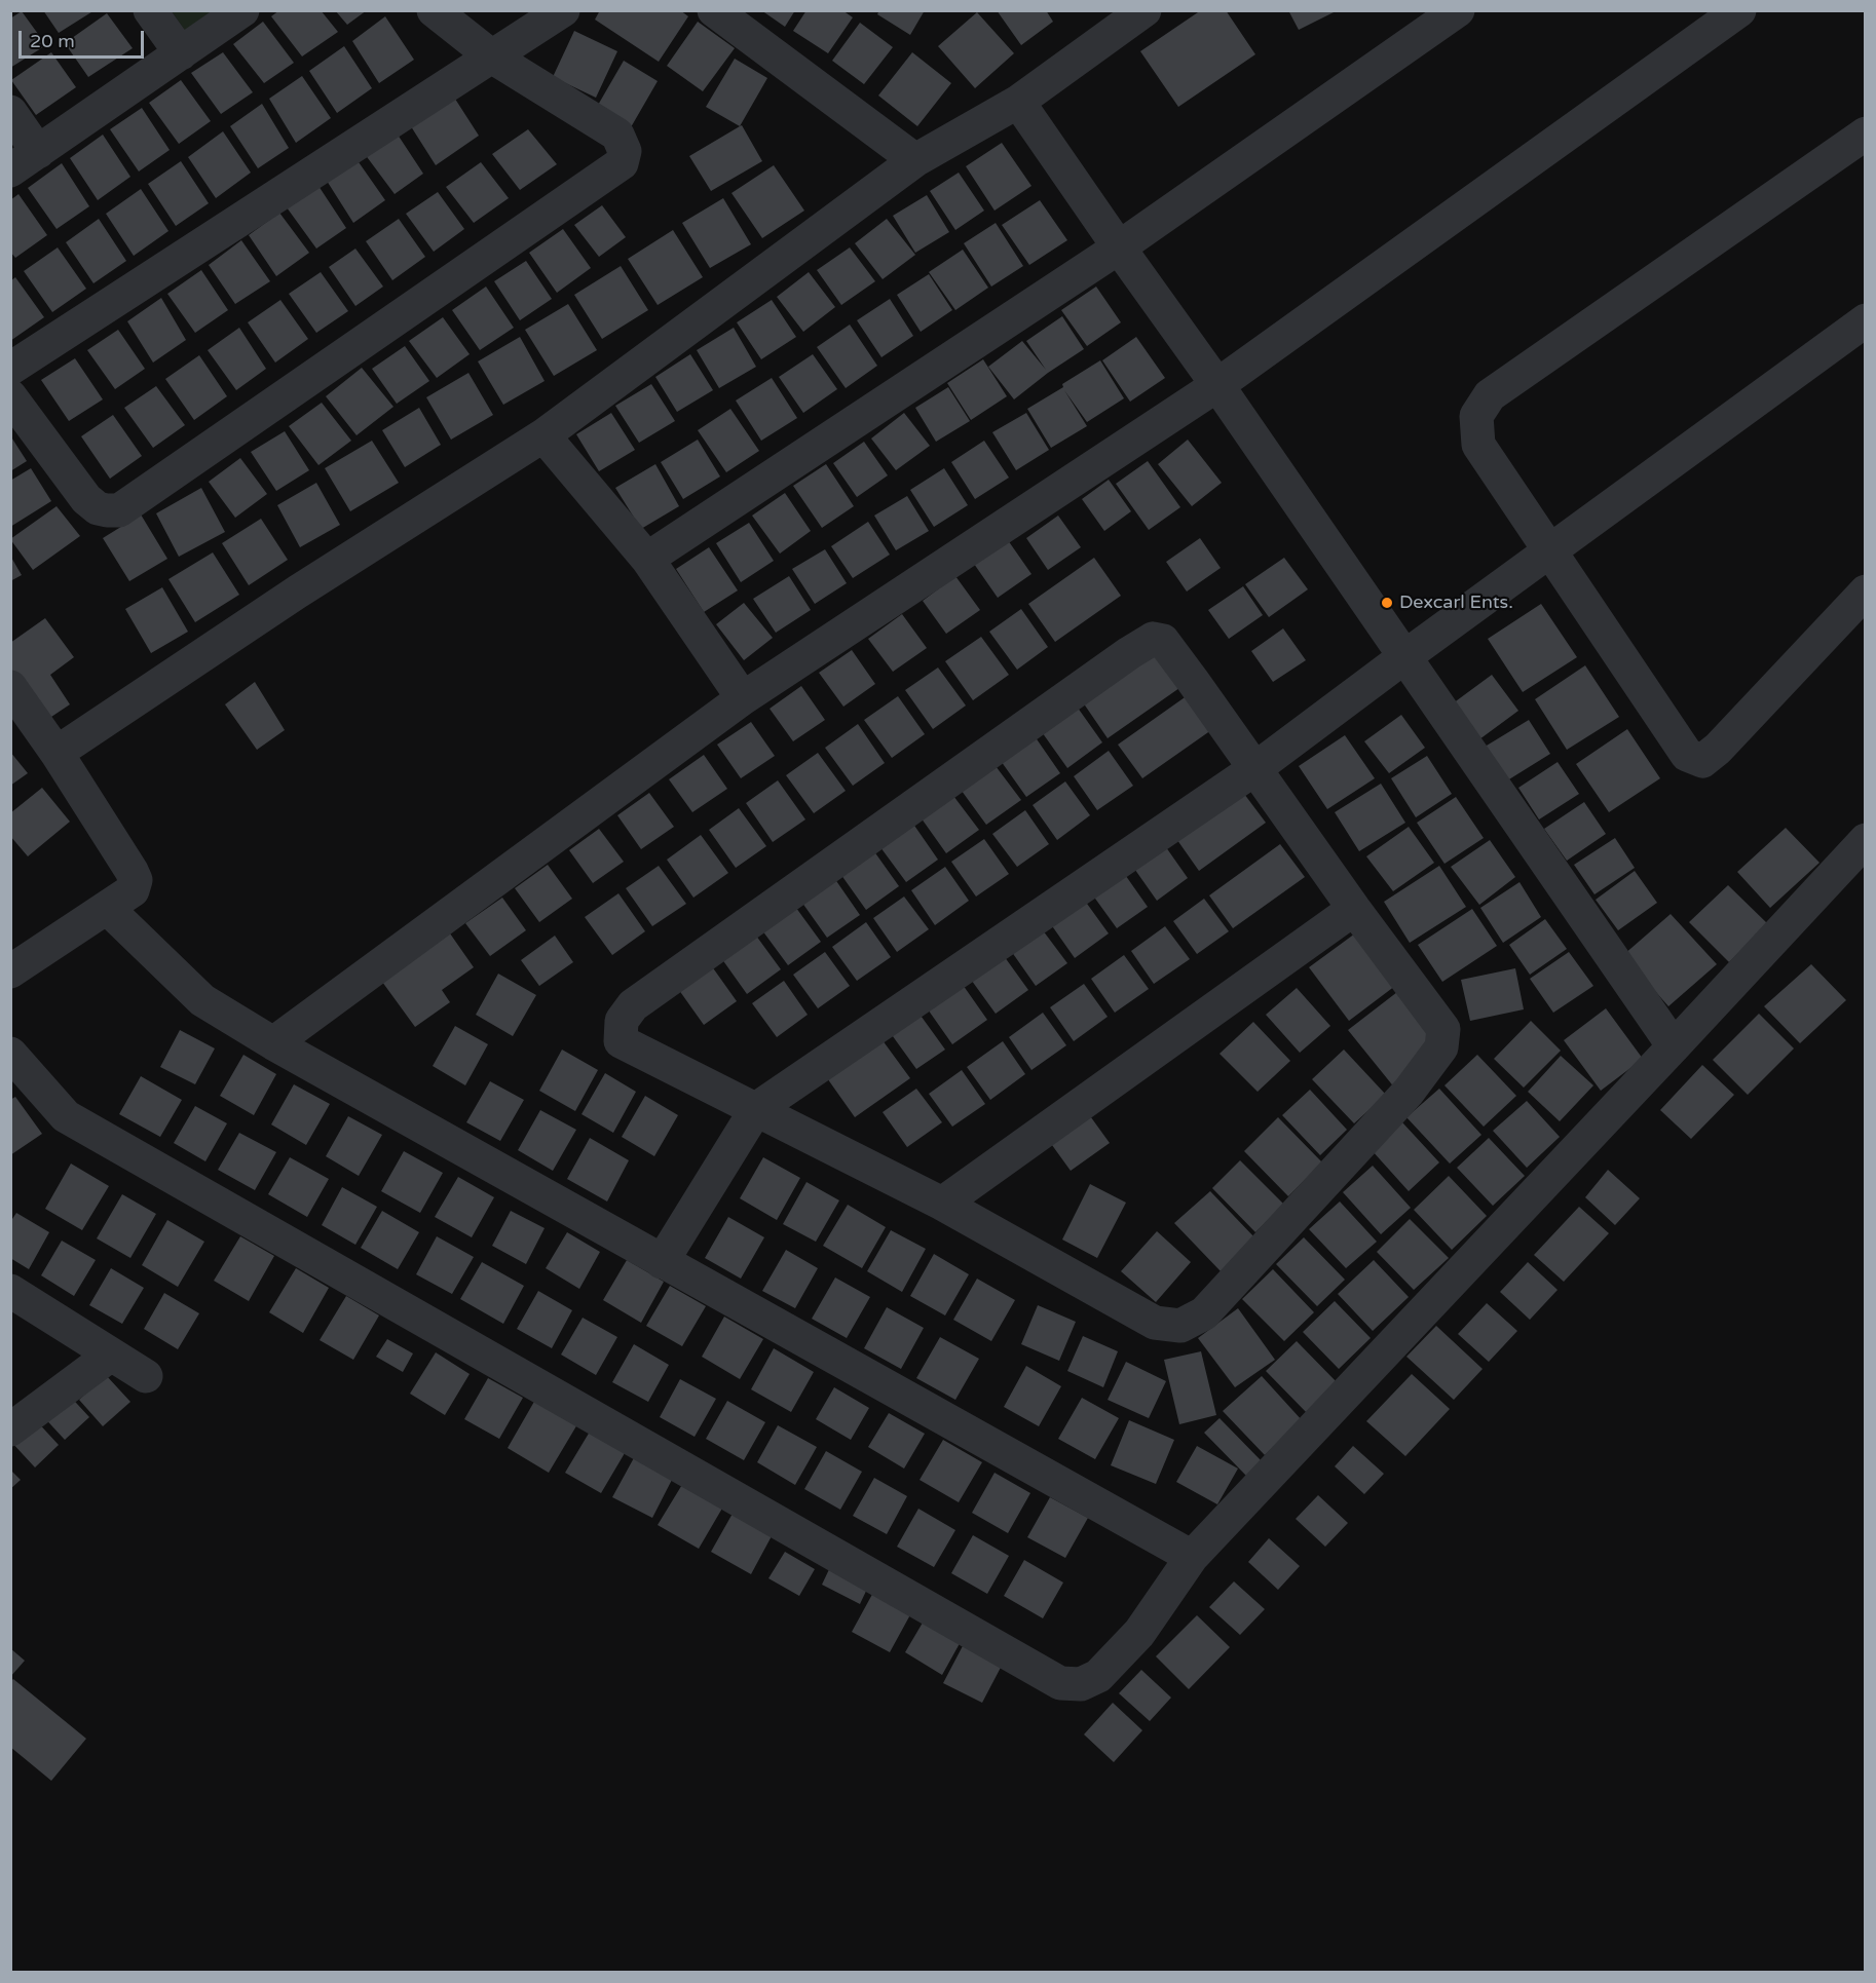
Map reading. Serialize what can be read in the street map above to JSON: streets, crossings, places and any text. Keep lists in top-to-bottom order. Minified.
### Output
{"places":["Dexcarl Ents."],"scale_bar":"20 m"}
